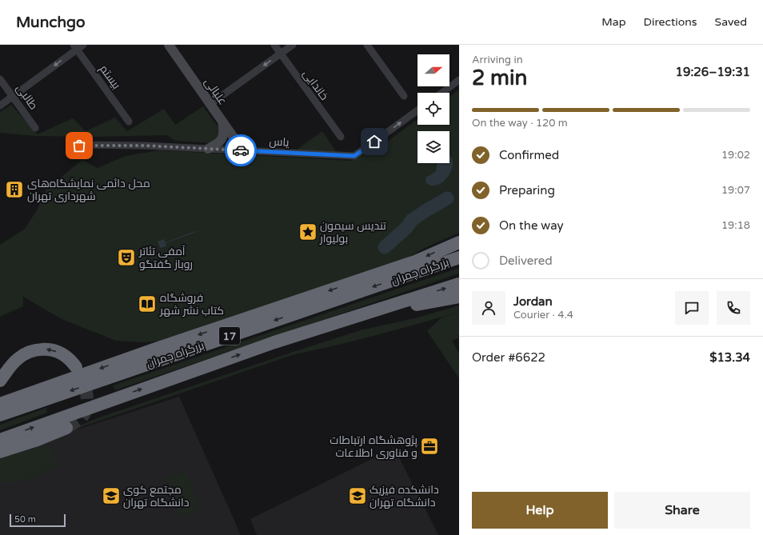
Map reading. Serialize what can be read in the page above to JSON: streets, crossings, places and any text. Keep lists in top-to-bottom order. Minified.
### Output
{"streets":{"highway":["بزرگراه چمران","17"],"street":["بیستم","خاندایی","علیالی","طالبی","یاس"]},"crossings":[["علیالی","یاس"]],"one_way":["یاس"],"places":{"building":["محل دائمی نمایشگاه‌های شهرداری تهران"],"place":["تندیس سیمون بولیوار"],"theatre":["آمفی تئاتر روباز گفتگو"],"library":["فروشگاه کتاب نشر شهر"],"office":["پژوهشگاه ارتباطات و فناوری اطلاعات"],"school or university":["مجتمع کوی دانشگاه تهران","دانشکده فیزیک دانشگاه تهران"]},"scale_bar":"50 m","north":"right","page":{"header":"Munchgo","nav":["Map","Directions","Saved"],"heading":["2 min","Arriving in","19:26–19:31"],"panel":["Jordan","Courier · 4.4","Order #6622","$13.34"],"bar":"On the way · 120 m","list":[["Confirmed","19:02"],["Preparing","19:07"],["On the way","19:18"],"Delivered"],"buttons":["Help","Share"],"scale":"50 m"}}
